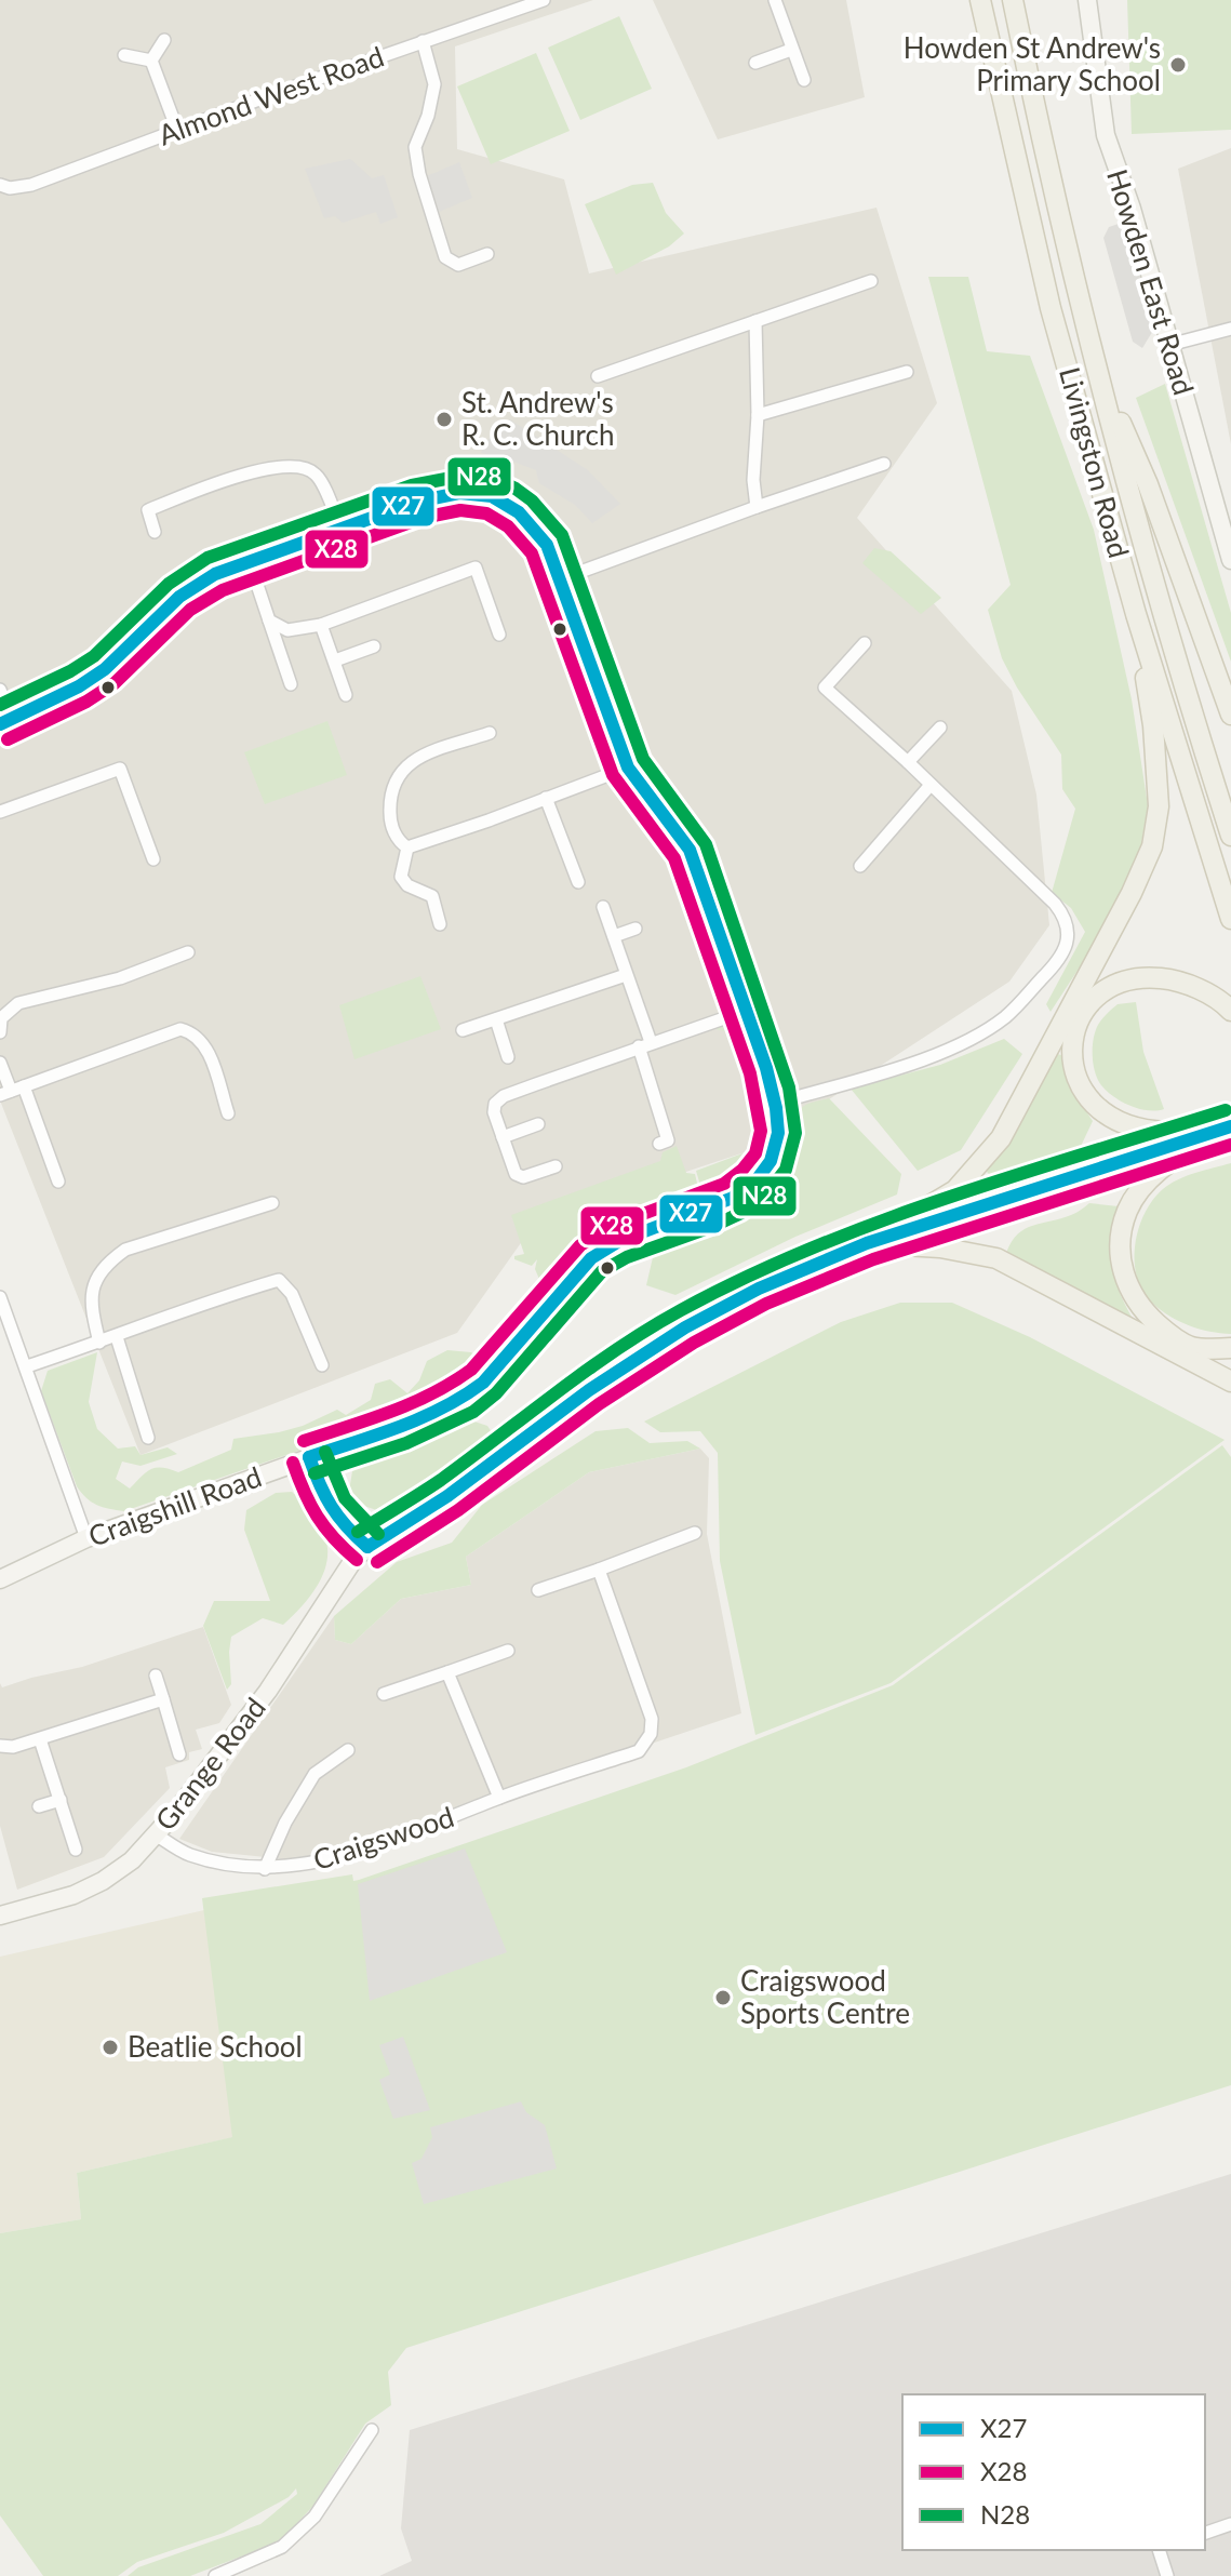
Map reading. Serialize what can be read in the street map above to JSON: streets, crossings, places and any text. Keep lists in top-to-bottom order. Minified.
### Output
{"streets":{"main road":["Livingston Road"],"street":["Almond West Road","Howden East Road","Craigshill Road","Grange Road","Craigswood"]},"crossings":[["Grange Road","Craigswood"]],"places":["Howden St Andrew's Primary School","St. Andrew's R. C. Church","Craigswood Sports Centre","Beatlie School"],"lines":["transit line N28","transit line X27","transit line X28"],"legend":["X27","X28","N28"]}
